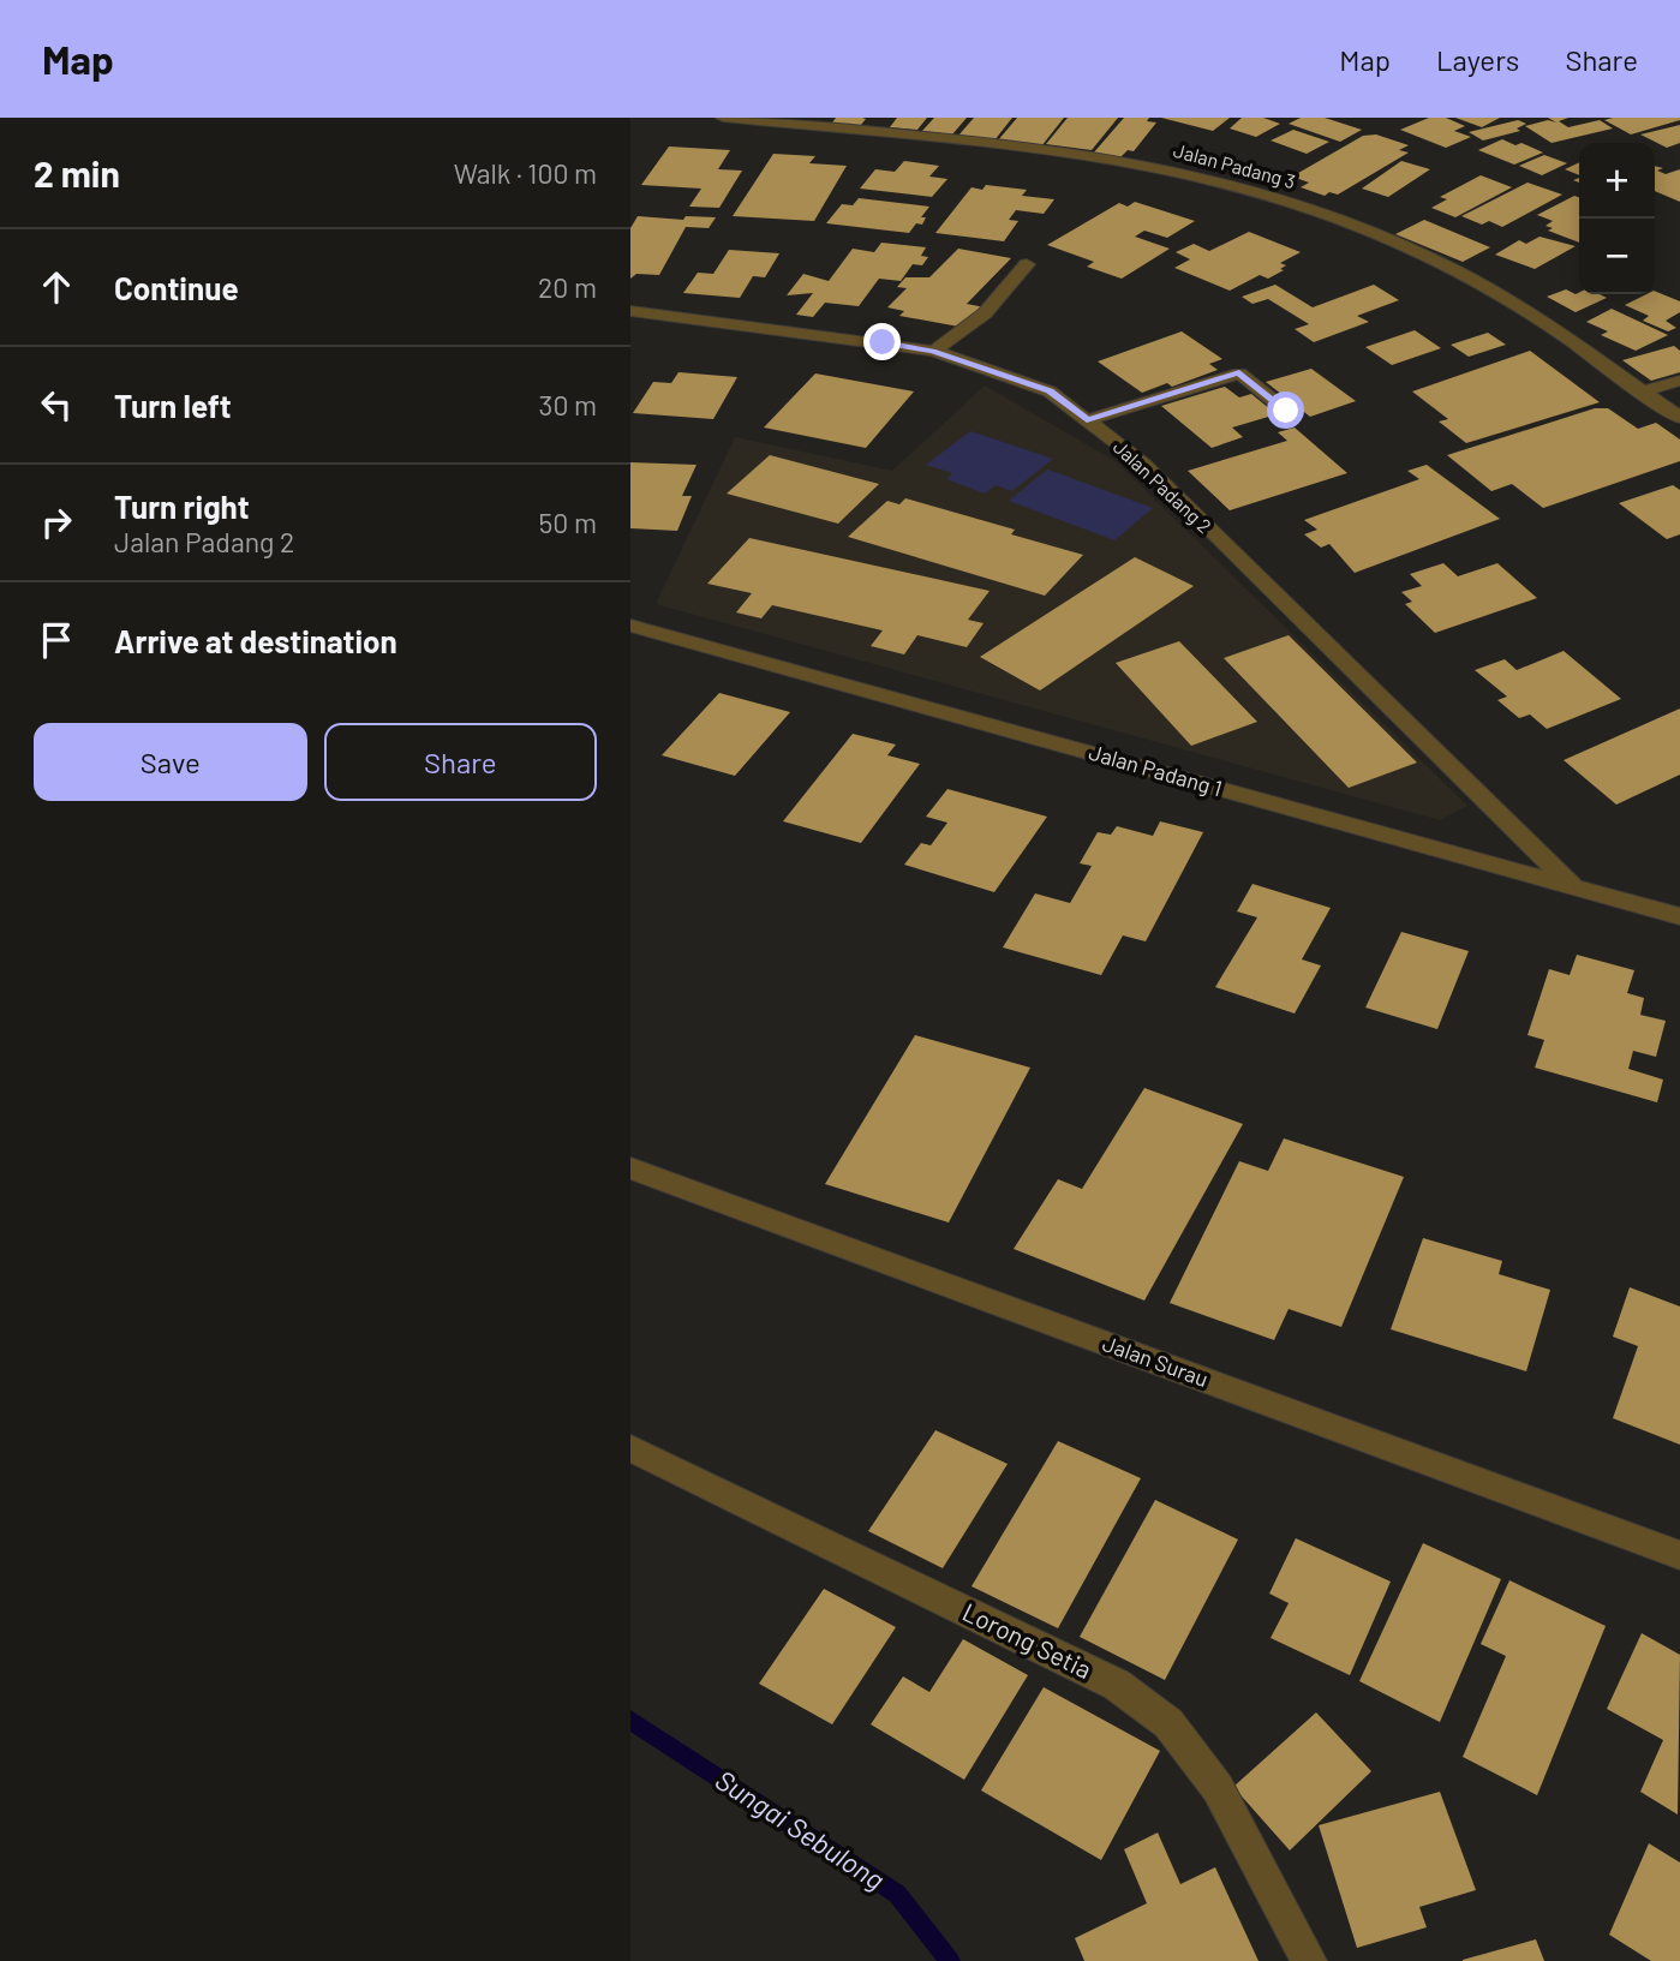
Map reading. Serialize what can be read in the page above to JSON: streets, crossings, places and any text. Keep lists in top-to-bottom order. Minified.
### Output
{"streets":{"street":["Jalan Padang 3","Jalan Padang 2","Jalan Padang 1","Jalan Surau","Lorong Setia"]},"crossings":[["Jalan Padang 2","Jalan Padang 1"]],"water":["Sungai Sebulong"],"page":{"header":"Map","nav":["Map","Layers","Share"],"heading":["2 min","Walk · 100 m"],"map_buttons":["+","−"],"list":[["Continue","20 m"],["Turn left","30 m"],["Turn right","Jalan Padang 2","50 m"],"Arrive at destination"],"buttons":["Save","Share"]}}
